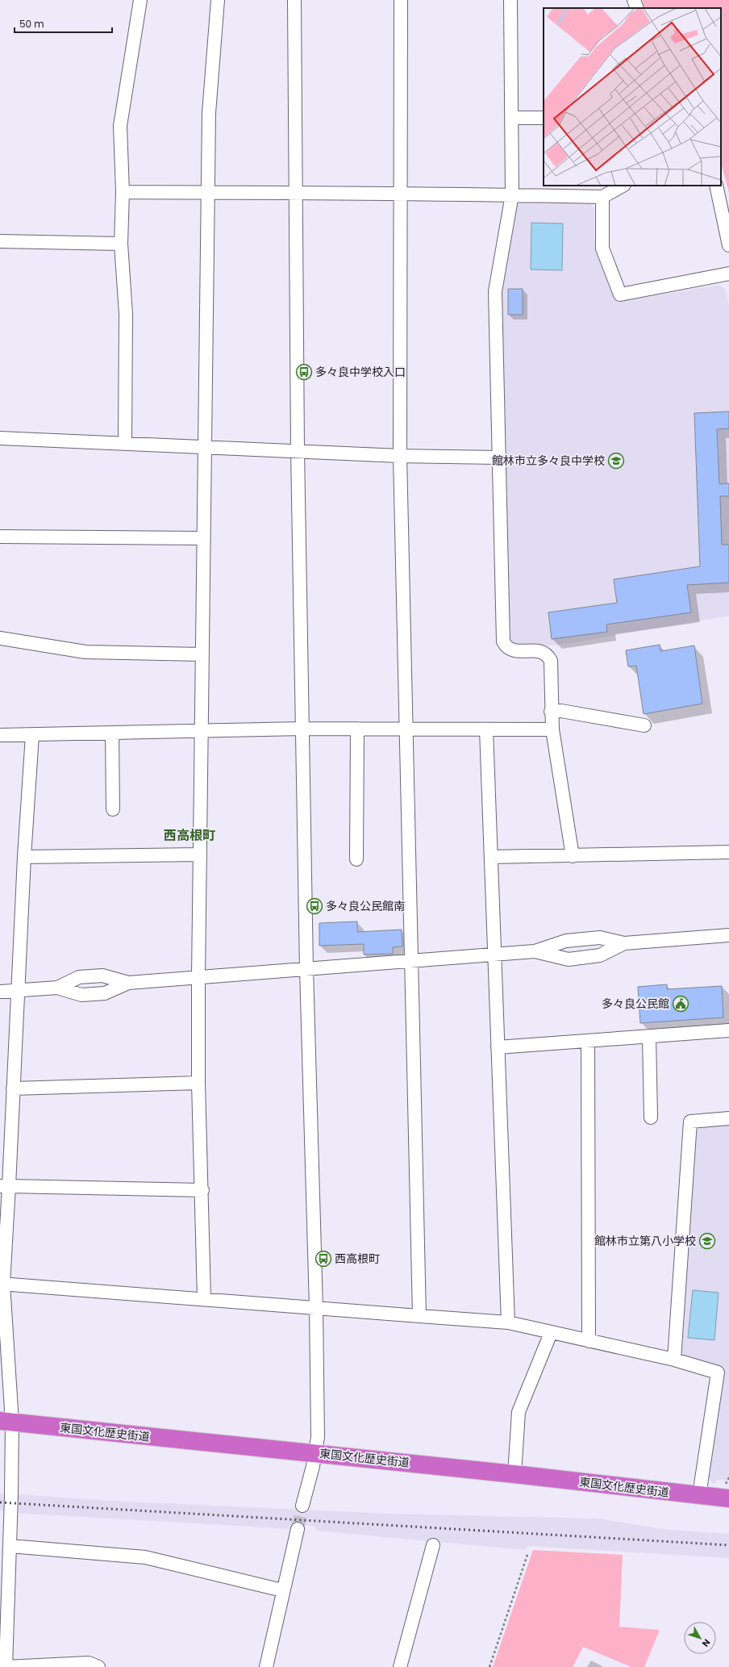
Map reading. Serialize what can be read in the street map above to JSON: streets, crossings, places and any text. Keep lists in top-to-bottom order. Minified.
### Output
{"streets":{"highway":["東国文化歴史街道"]},"districts":["西高根町"],"places":{"bus stop":["多々良中学校入口","多々良公民館南","西高根町"],"school or university":["館林市立多々良中学校","館林市立第八小学校"],"public building":["多々良公民館"]},"scale_bar":"50 m","north":"bottom right"}
